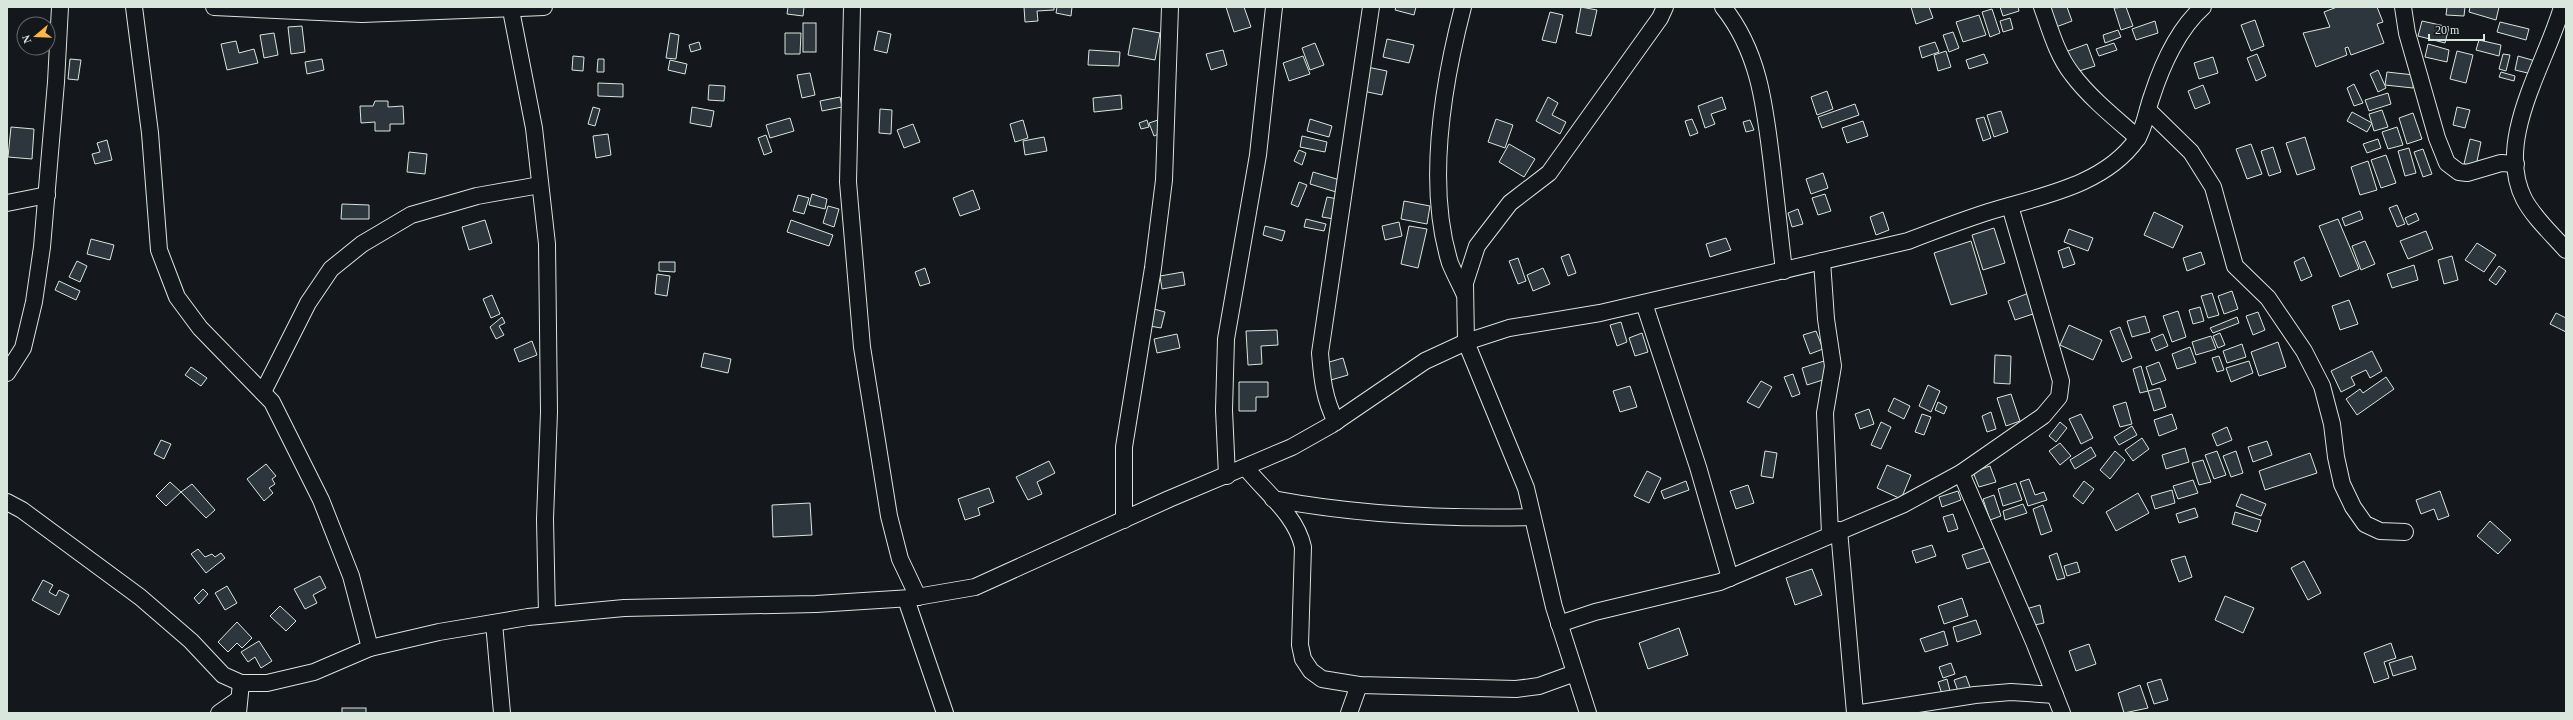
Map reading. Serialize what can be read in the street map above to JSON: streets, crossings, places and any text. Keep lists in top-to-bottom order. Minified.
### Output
{"scale_bar":"20 m","north":"left"}
